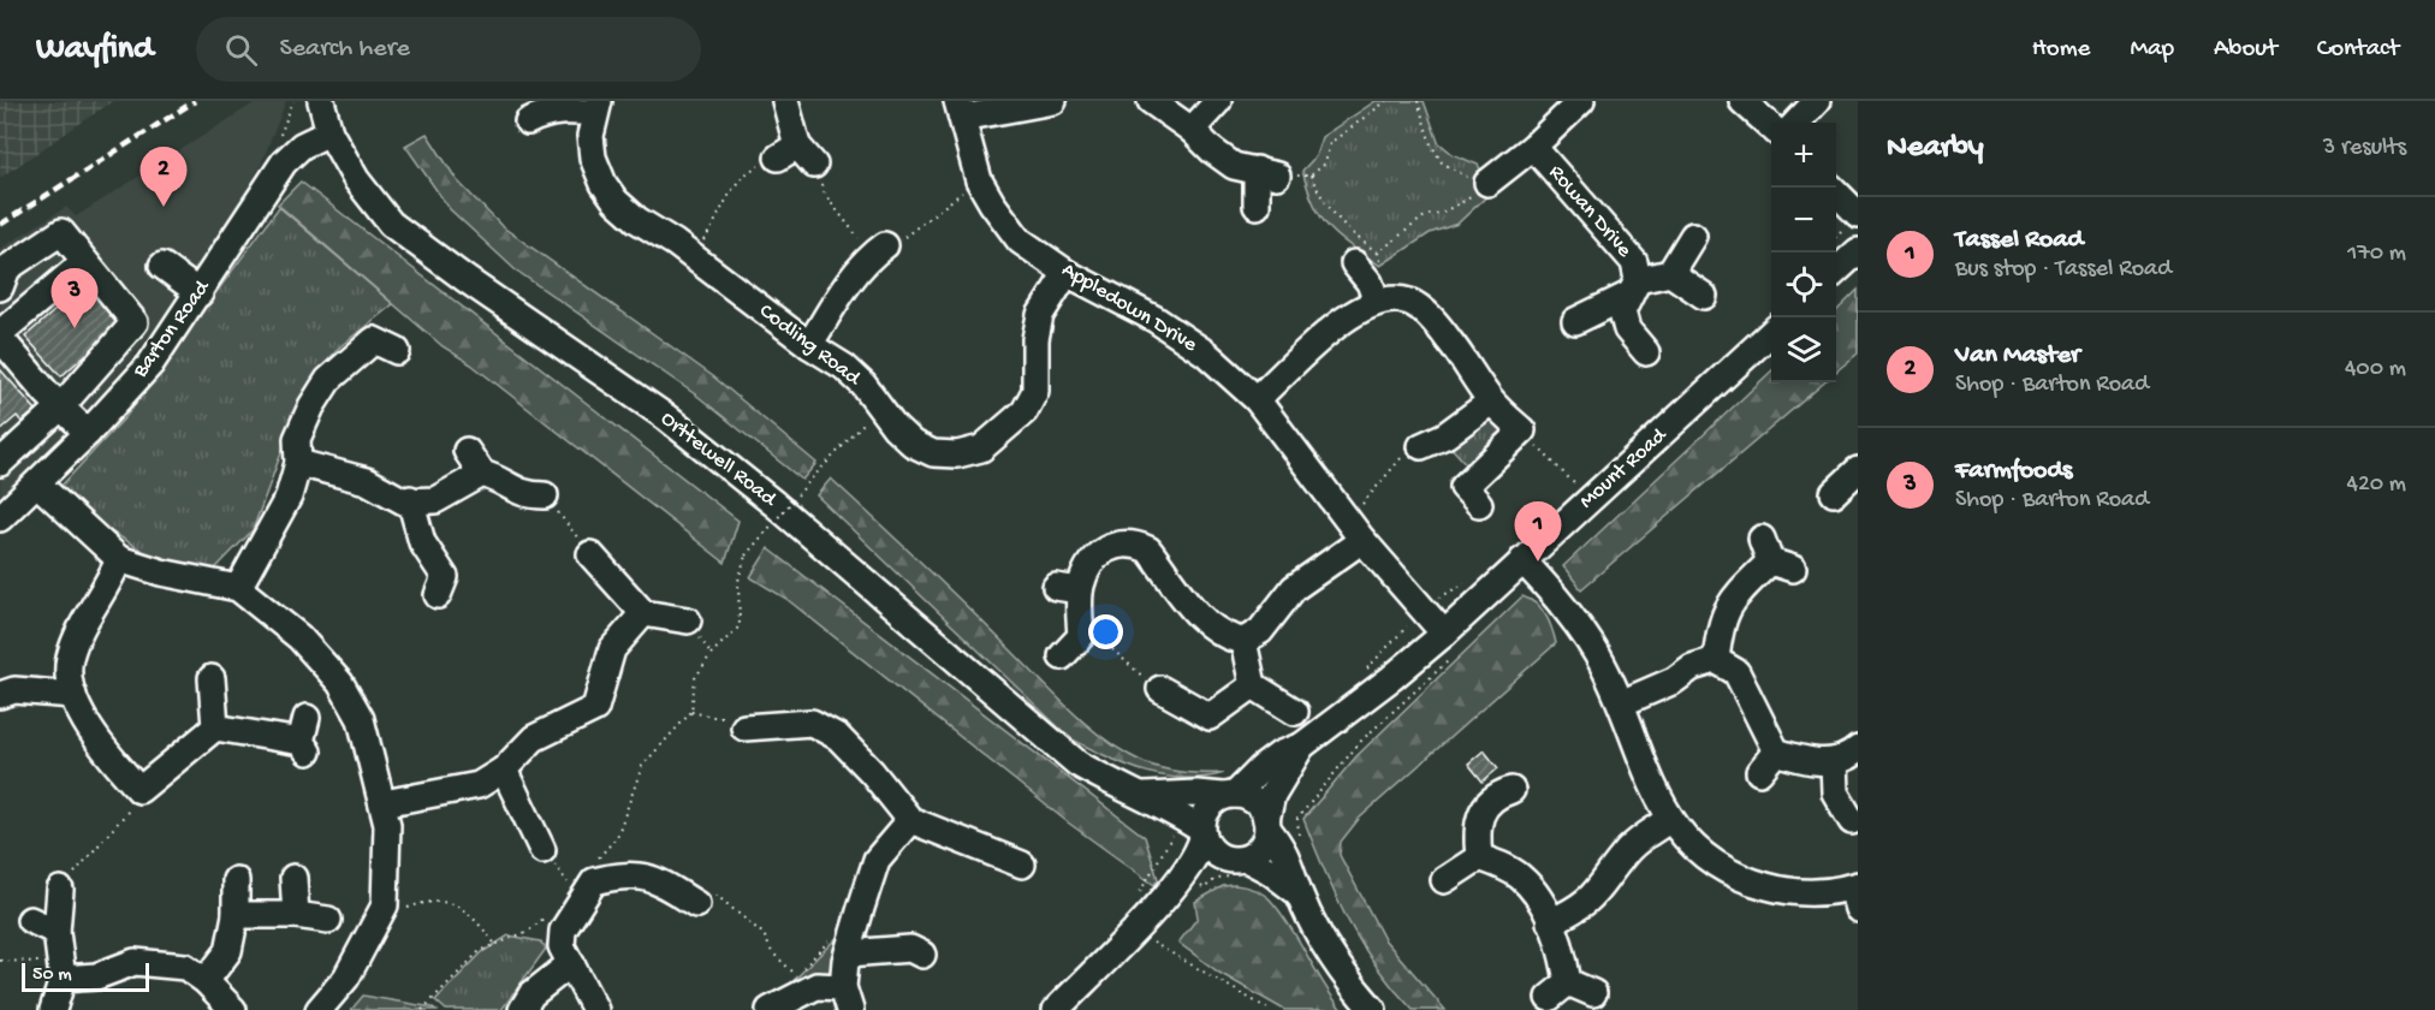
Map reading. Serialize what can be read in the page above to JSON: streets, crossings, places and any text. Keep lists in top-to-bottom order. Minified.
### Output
{"streets":{"street":["Rowan Drive","Appledown Drive","Barton Road","Codling Road","Orttewell Road","Mount Road"]},"crossings":[["Appledown Drive","Codling Road"],["Appledown Drive","Mount Road"],["Barton Road","Orttewell Road"],["Orttewell Road","Mount Road"]],"scale_bar":"50 m","page":{"header":"Wayfind","search":"Search here","nav":["Home","Map","About","Contact"],"heading":["Nearby","3 results"],"map_buttons":["+","−"],"pins":["2","3","1"],"list":[{"mark":"1","name":"Tassel Road","note":"Bus stop · Tassel Road","value":"170 m"},{"mark":"2","name":"Van Master","note":"Shop · Barton Road","value":"400 m"},{"mark":"3","name":"Farmfoods","note":"Shop · Barton Road","value":"420 m"}],"scale":"50 m"}}
